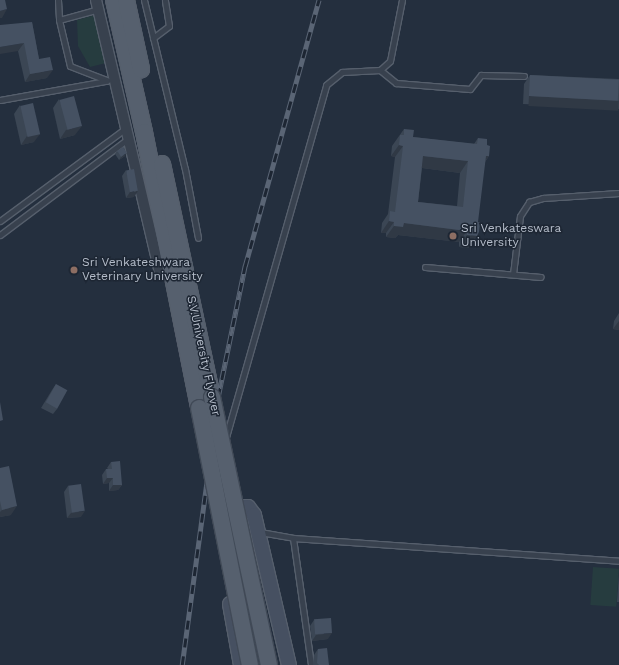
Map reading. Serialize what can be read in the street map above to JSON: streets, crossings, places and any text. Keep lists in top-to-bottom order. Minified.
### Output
{"streets":{"main road":["S.V.University Flyover"]},"places":["Sri Venkateswara University","Sri Venkateshwara Veterinary University"]}
